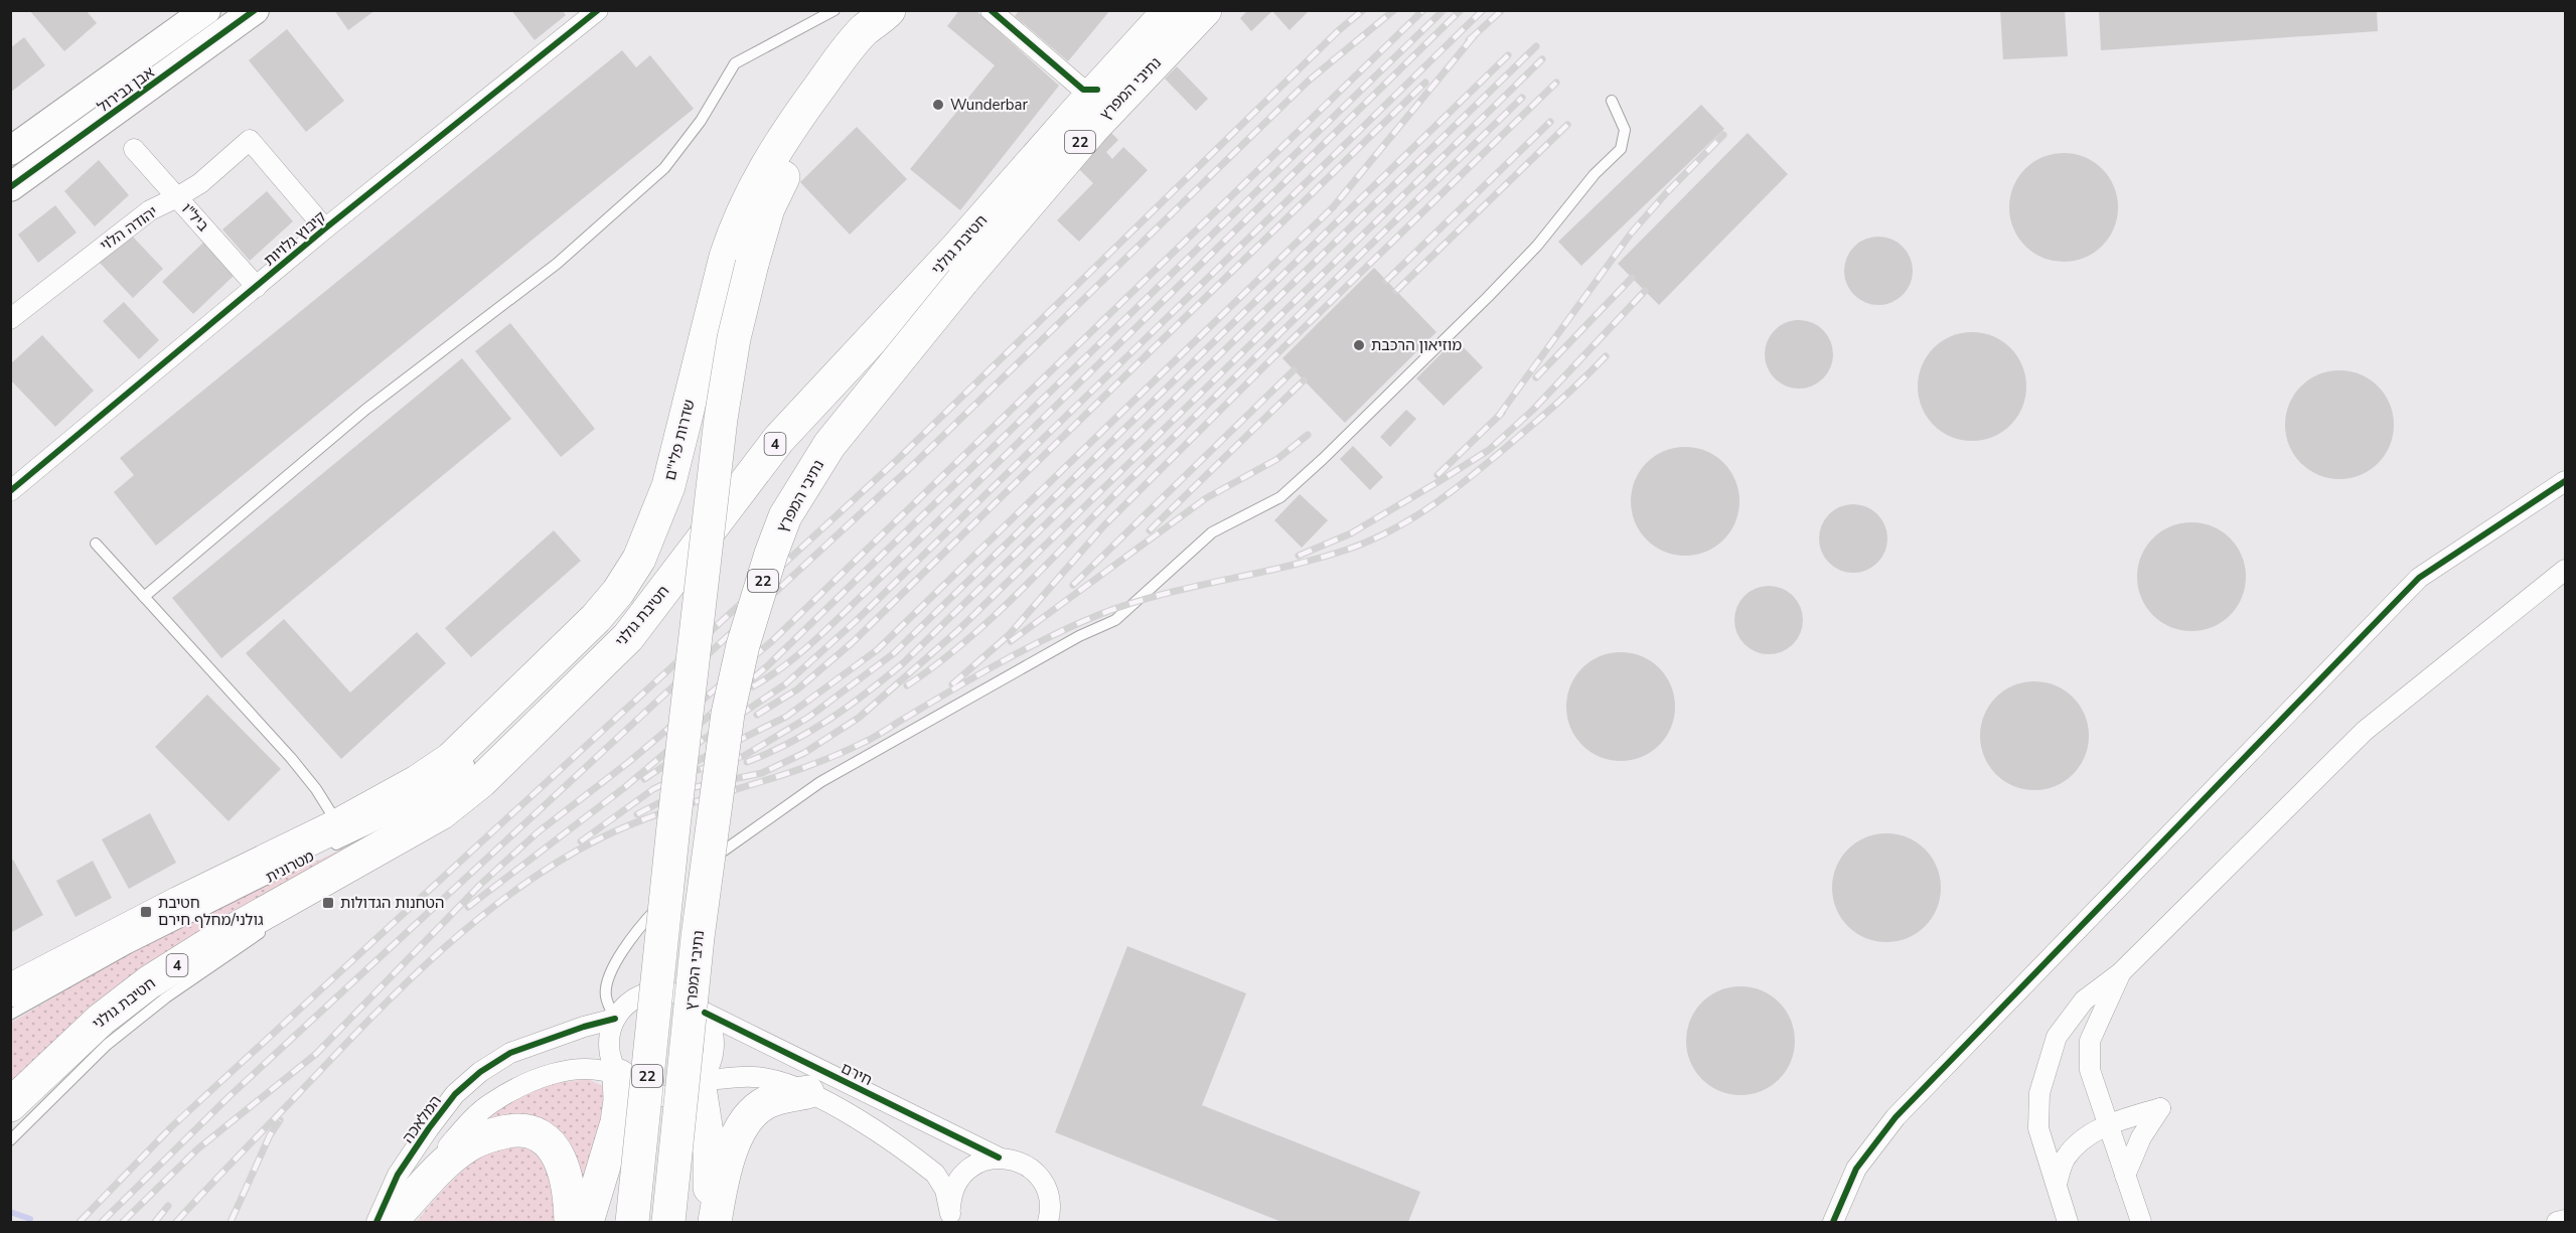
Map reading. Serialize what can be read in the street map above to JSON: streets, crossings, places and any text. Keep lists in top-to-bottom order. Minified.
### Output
{"streets":{"highway":["נתיבי המפרץ","22","חטיבת גולני","שדרות פלי\"ם","4"],"street":["אבן גבירול","ביל\"ו","יהודה הלוי","קיבוץ גלויות","חירם","המלאכה"],"lane":["מטרונית"]},"crossings":[["22","שדרות פלי\"ם"],["ביל\"ו","יהודה הלוי"],["ביל\"ו","קיבוץ גלויות"],["יהודה הלוי","קיבוץ גלויות"],["שדרות פלי\"ם","מטרונית"],["חירם","המלאכה"]],"places":{"other":["Wunderbar","מוזיאון הרכבת"],"transit":["הטחנות הגדולות","חטיבת גולני/מחלף חירם"]}}
